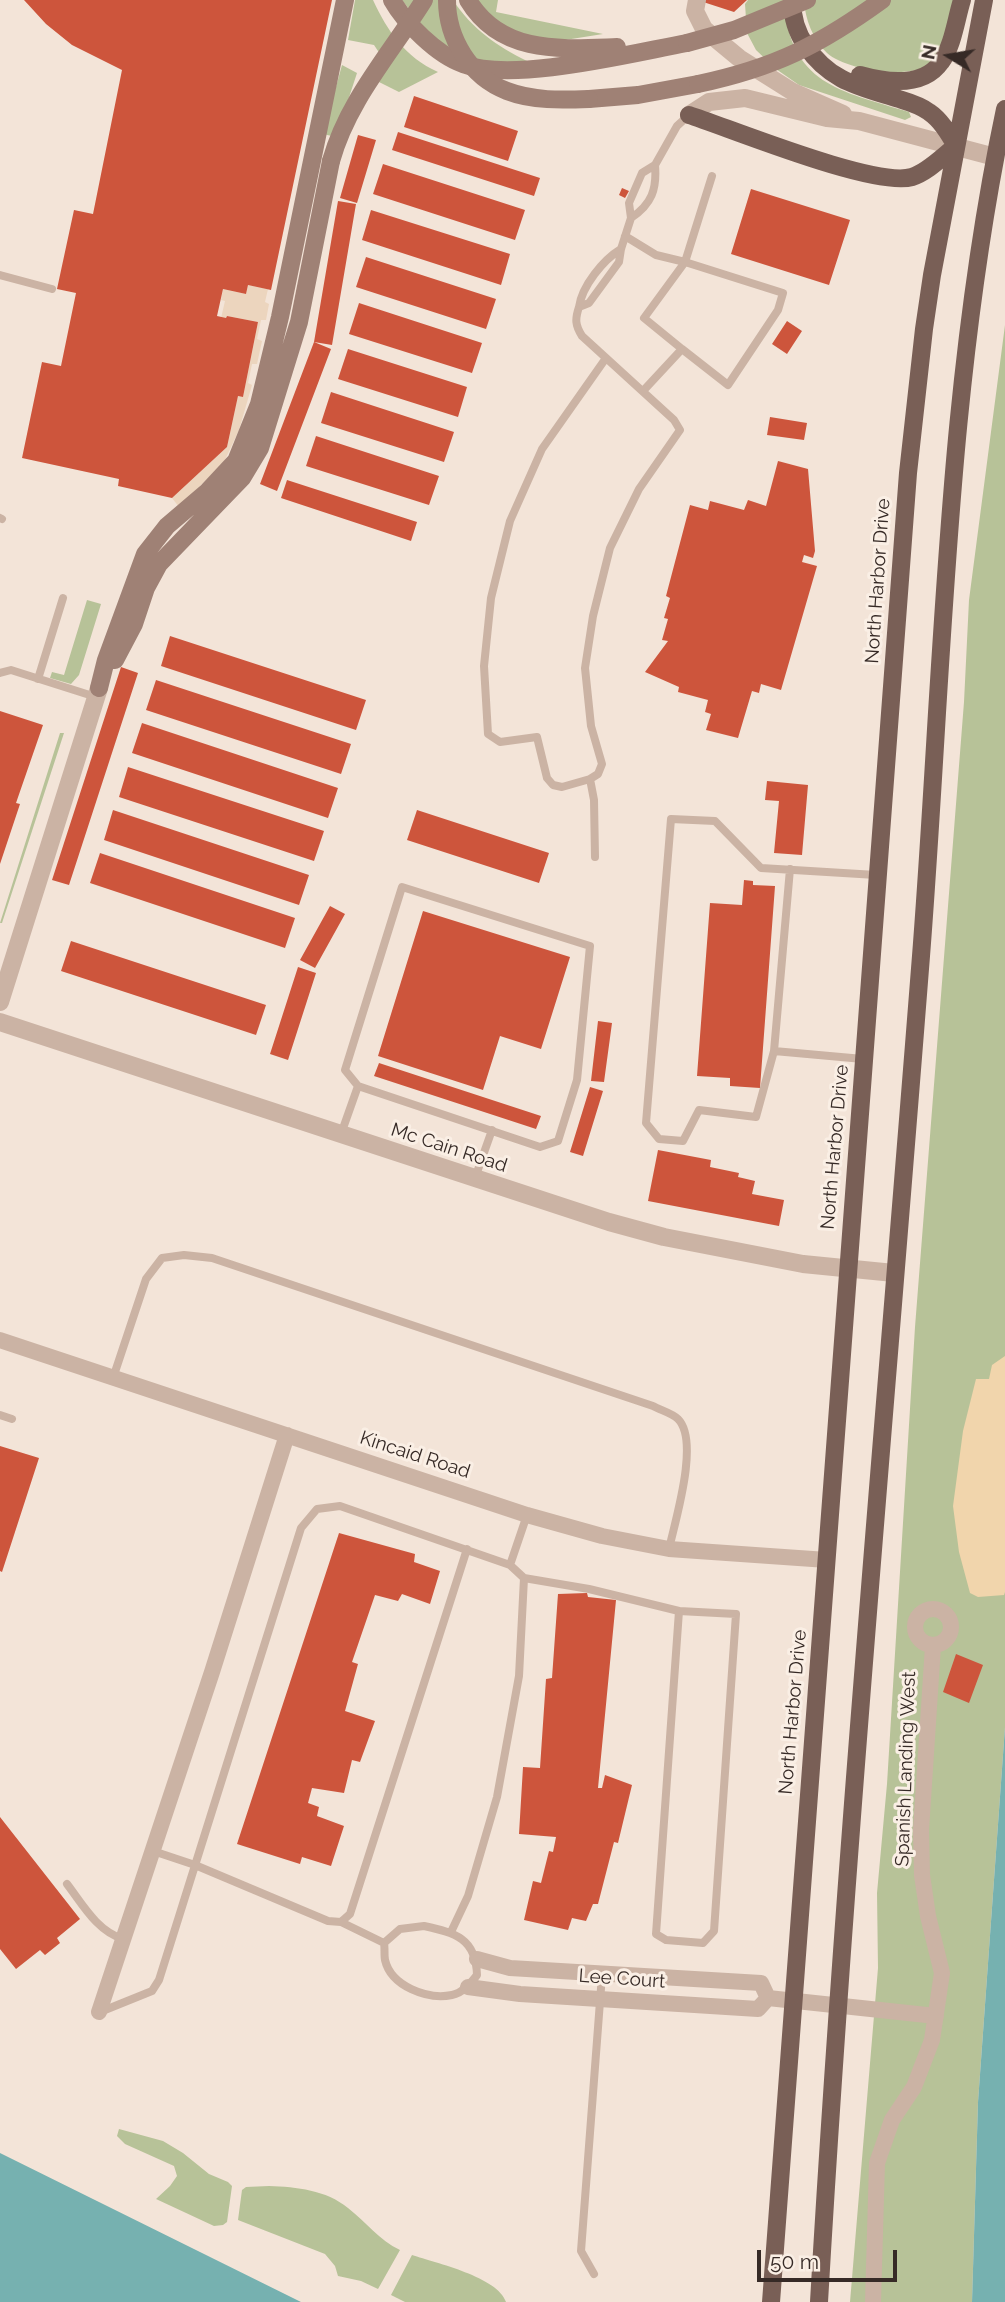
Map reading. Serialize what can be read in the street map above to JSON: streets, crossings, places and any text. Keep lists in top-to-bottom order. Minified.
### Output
{"streets":{"main road":["North Harbor Drive"],"street":["Mc Cain Road","Kincaid Road","Spanish Landing West","Lee Court"]},"crossings":[["North Harbor Drive","Mc Cain Road"],["North Harbor Drive","Kincaid Road"],["North Harbor Drive","Lee Court"]],"scale_bar":"50 m","north":"left"}
